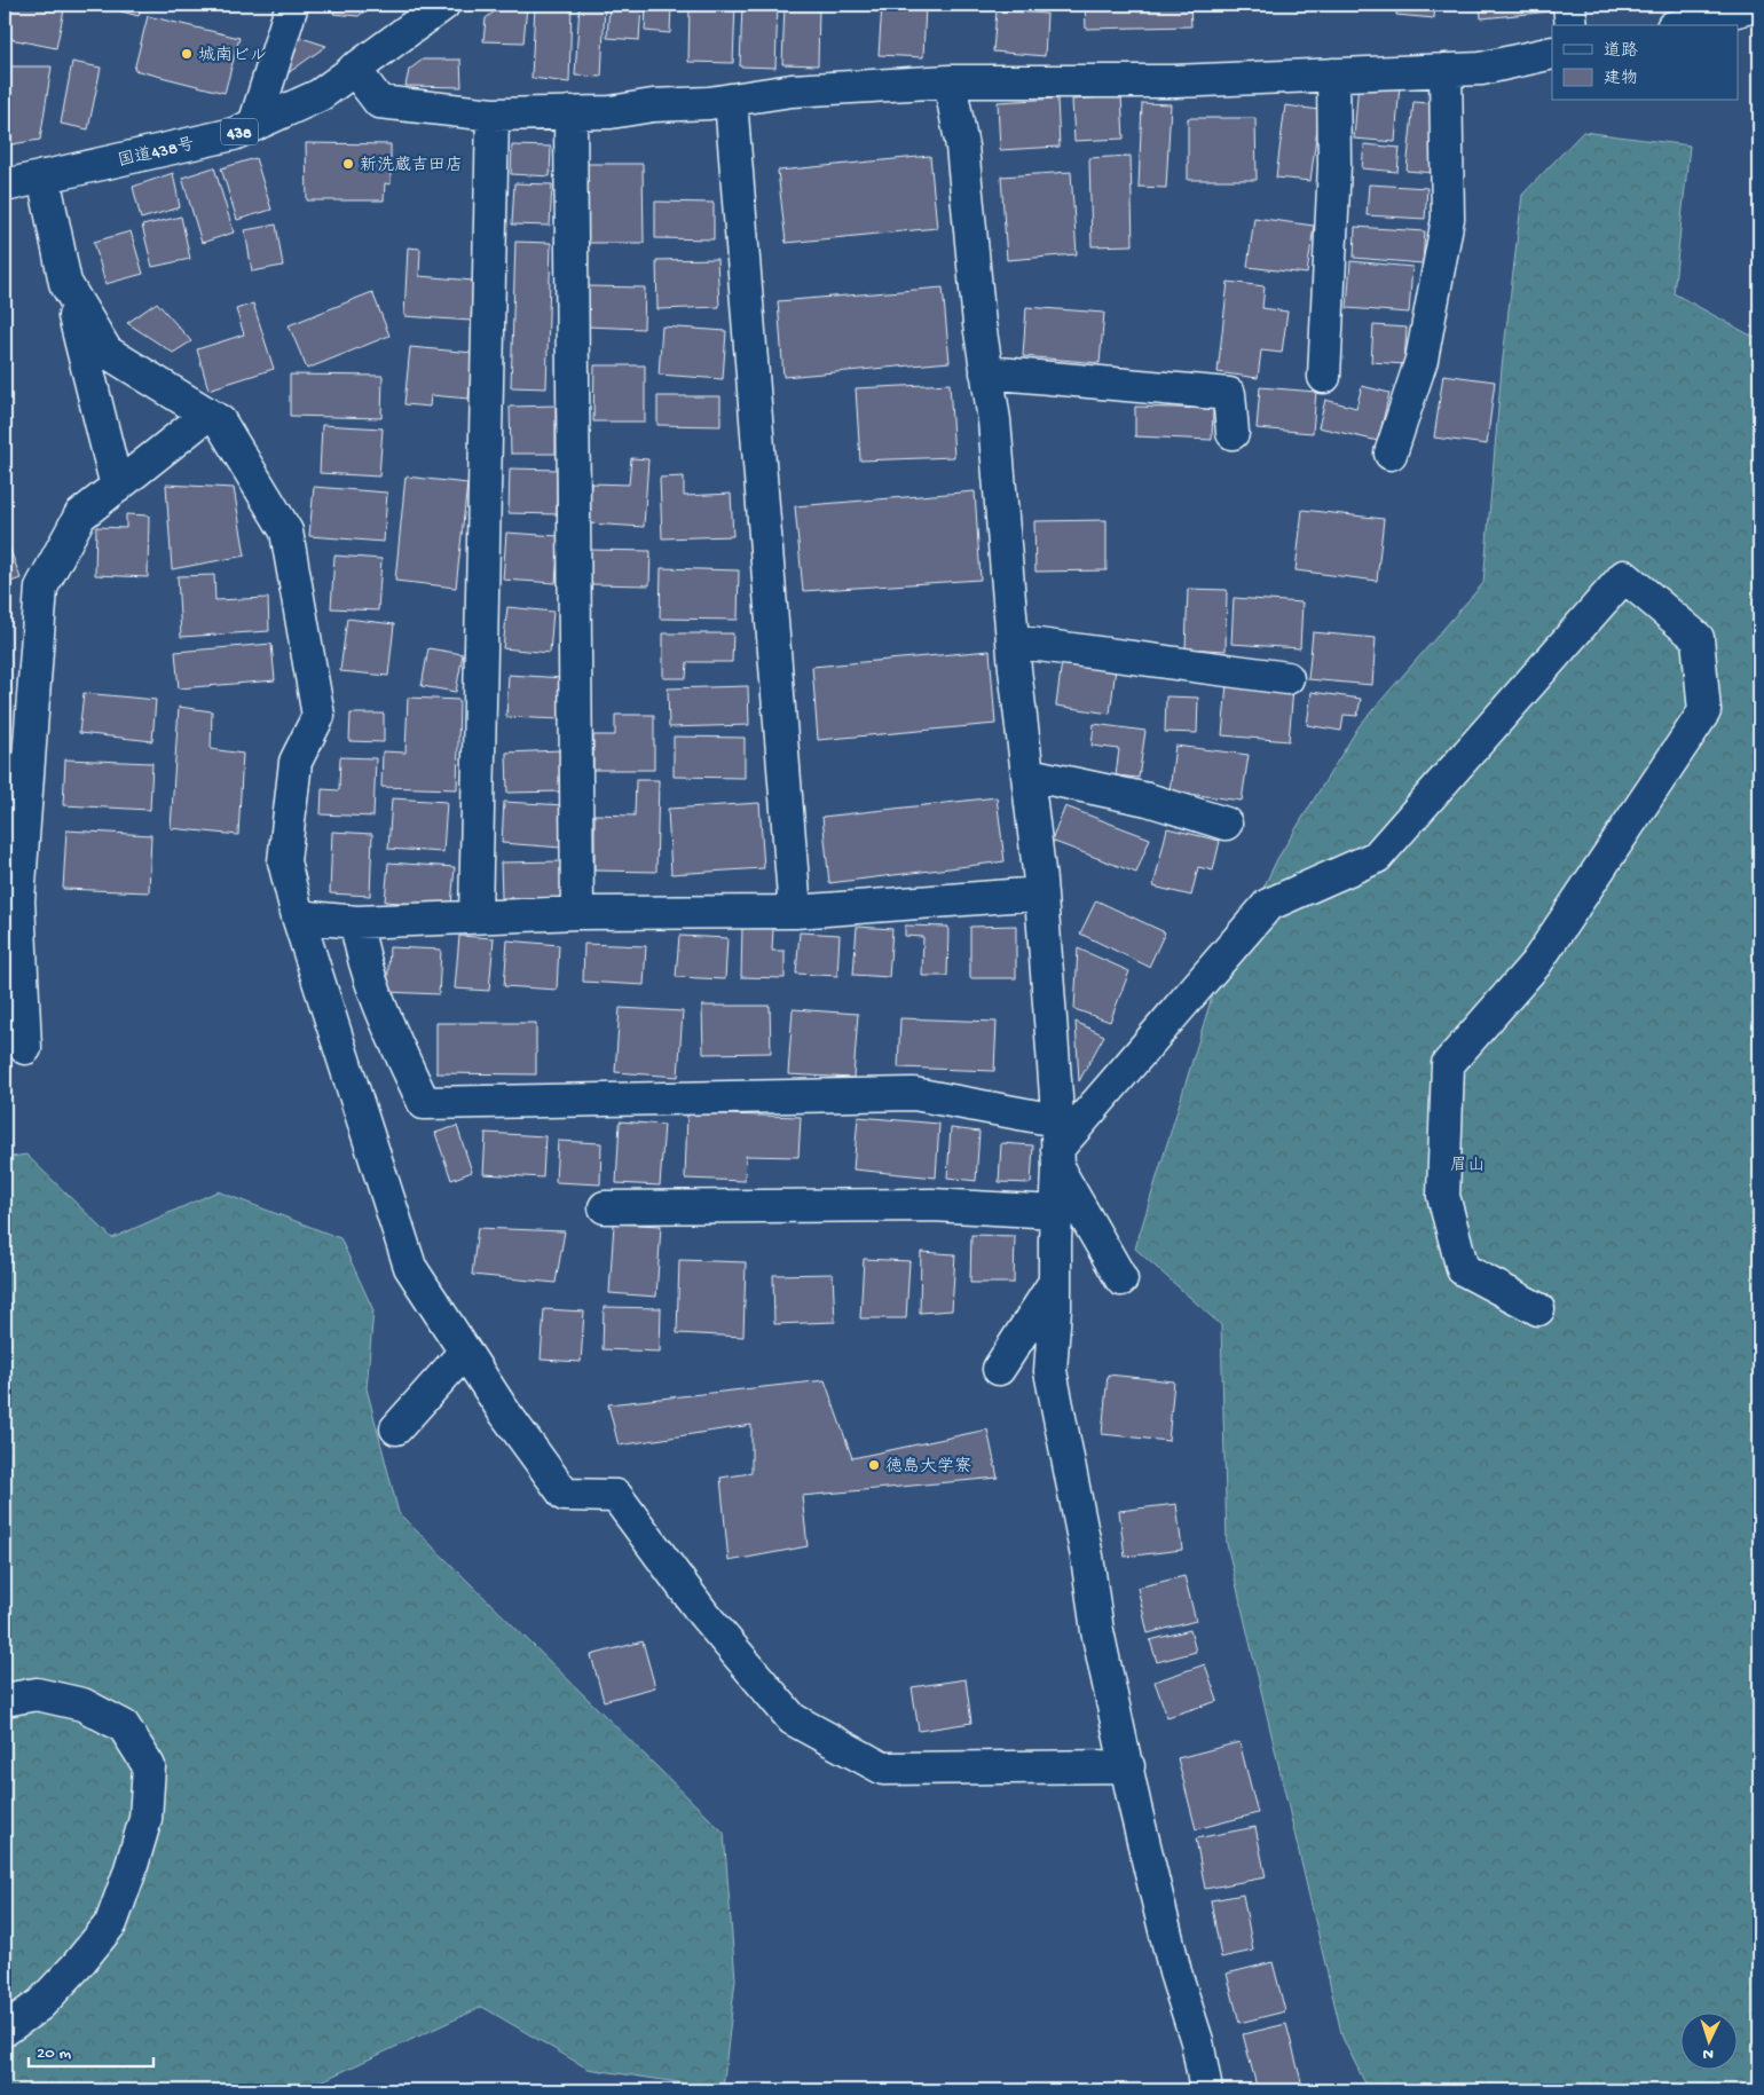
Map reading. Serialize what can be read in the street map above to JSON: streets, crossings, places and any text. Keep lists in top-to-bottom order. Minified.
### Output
{"streets":{"main road":["438","国道438号"]},"parks":["眉山"],"places":["城南ビル","新洗蔵吉田店","徳島大学寮"],"legend":["道路","建物"],"scale_bar":"20 m","north":"bottom"}
